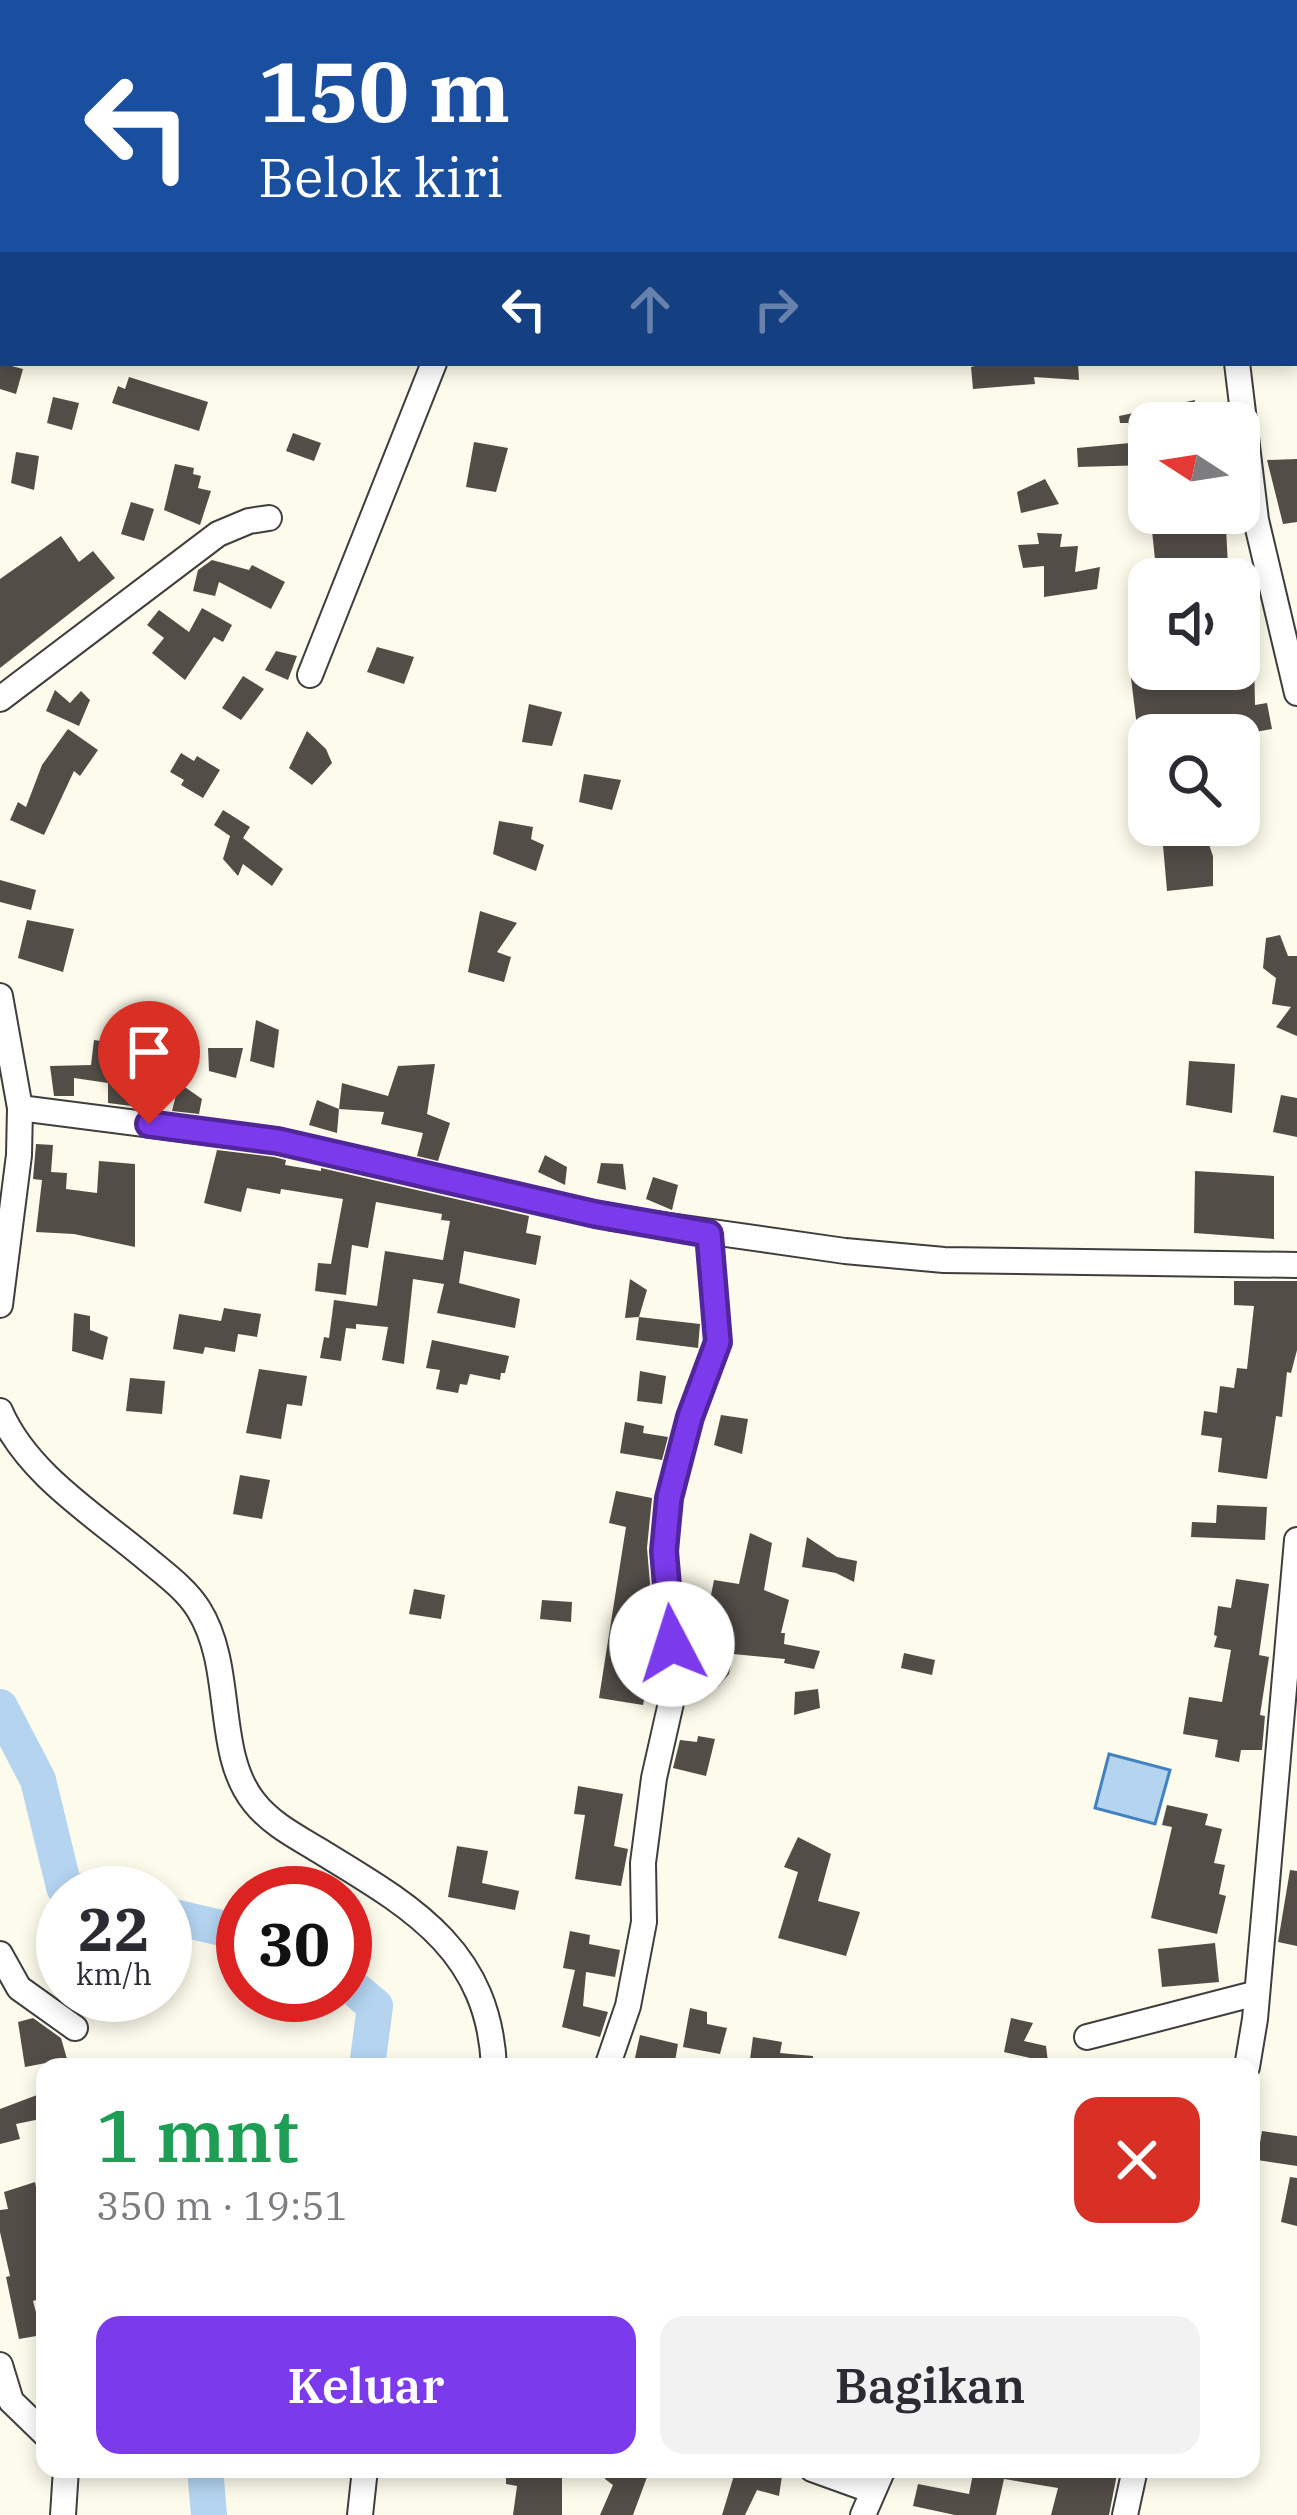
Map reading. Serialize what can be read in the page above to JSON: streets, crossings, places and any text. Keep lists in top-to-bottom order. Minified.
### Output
{"north":"left","page":{"turn":["150 m","Belok kiri"],"speed":"22 km/h","limit":"30","heading":["1 mnt","350 m · 19:51"],"buttons":["Keluar","Bagikan"]}}
